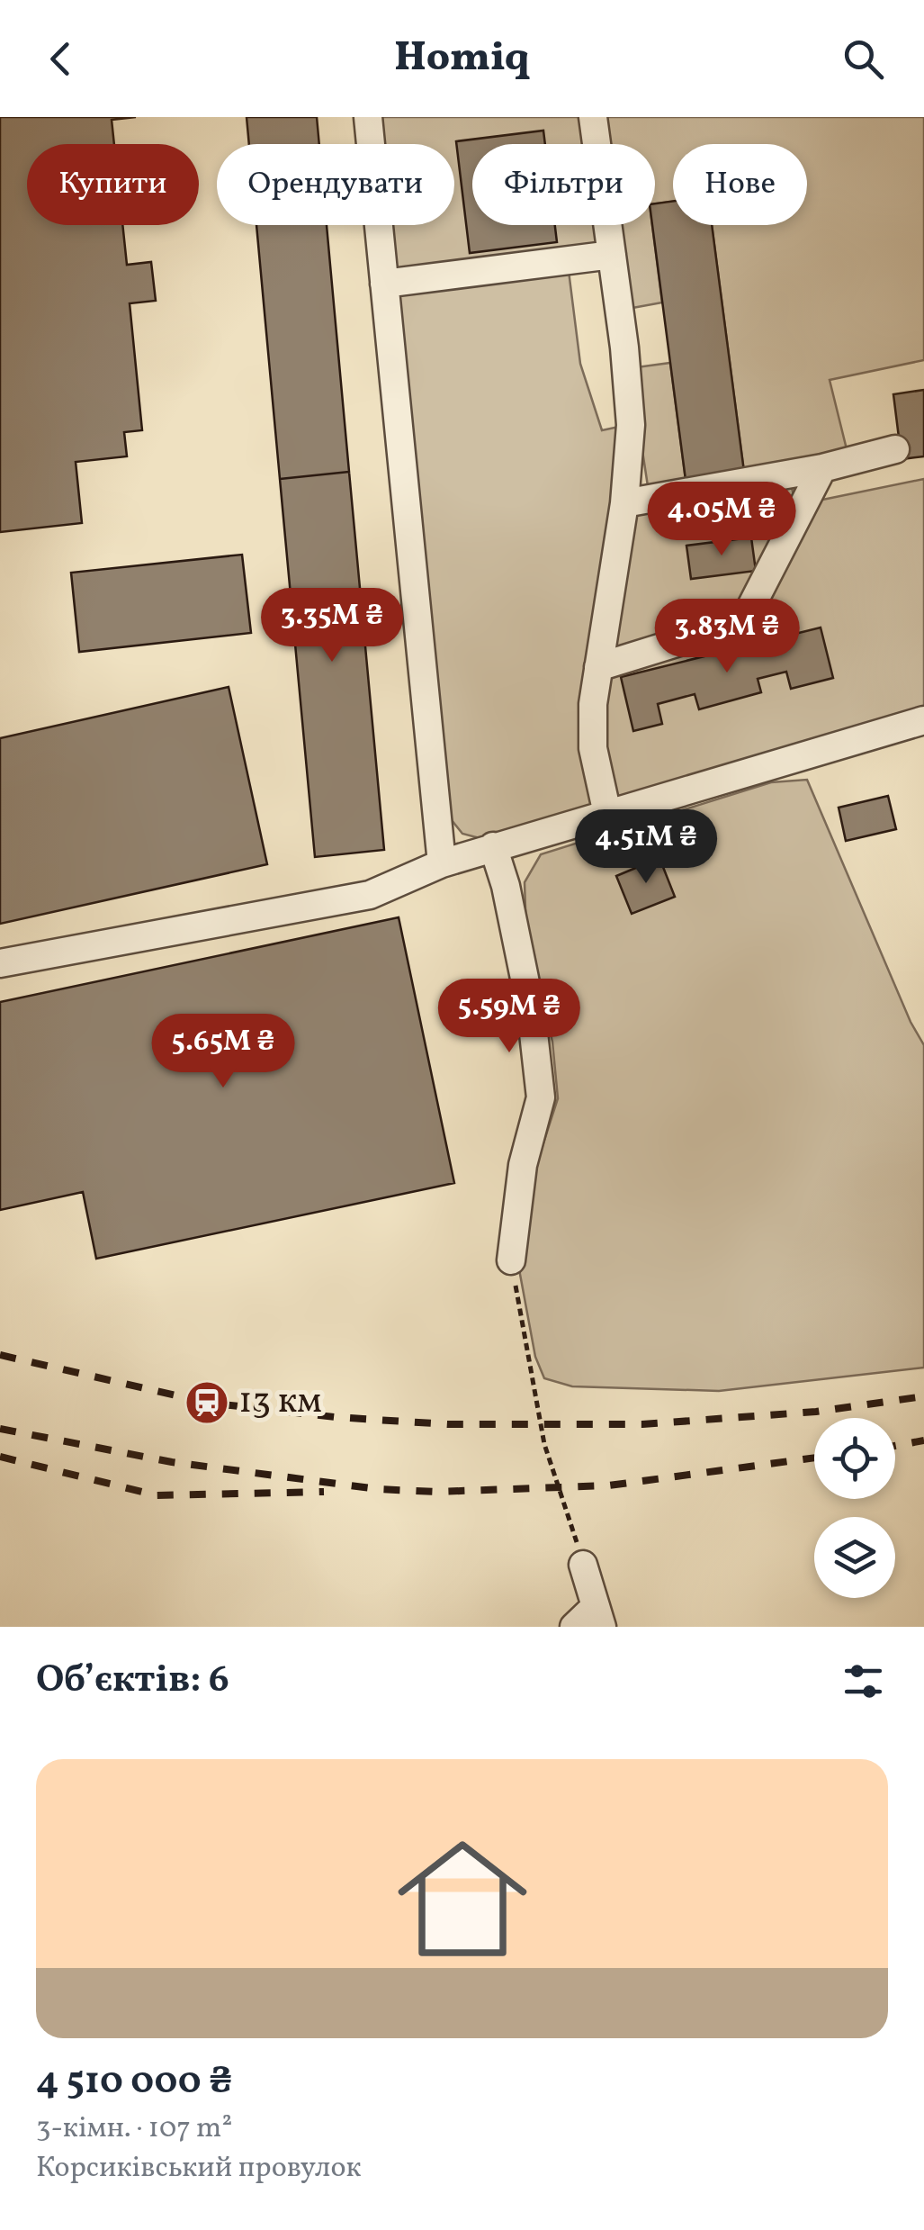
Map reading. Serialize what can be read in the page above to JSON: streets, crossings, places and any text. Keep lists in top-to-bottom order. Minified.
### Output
{"places":{"station":["13 км"]},"page":{"header":"Homiq","chip":["Купити","Орендувати","Фільтри","Нове"],"price":["4.05M ₴","3.35M ₴","3.83M ₴","4.51M ₴","5.59M ₴","5.65M ₴"],"heading":"Об’єктів: 6","list":[{"name":"4 510 000 ₴","note":"3-кімн. · 107 m² · Корсиківський провулок"}]}}
